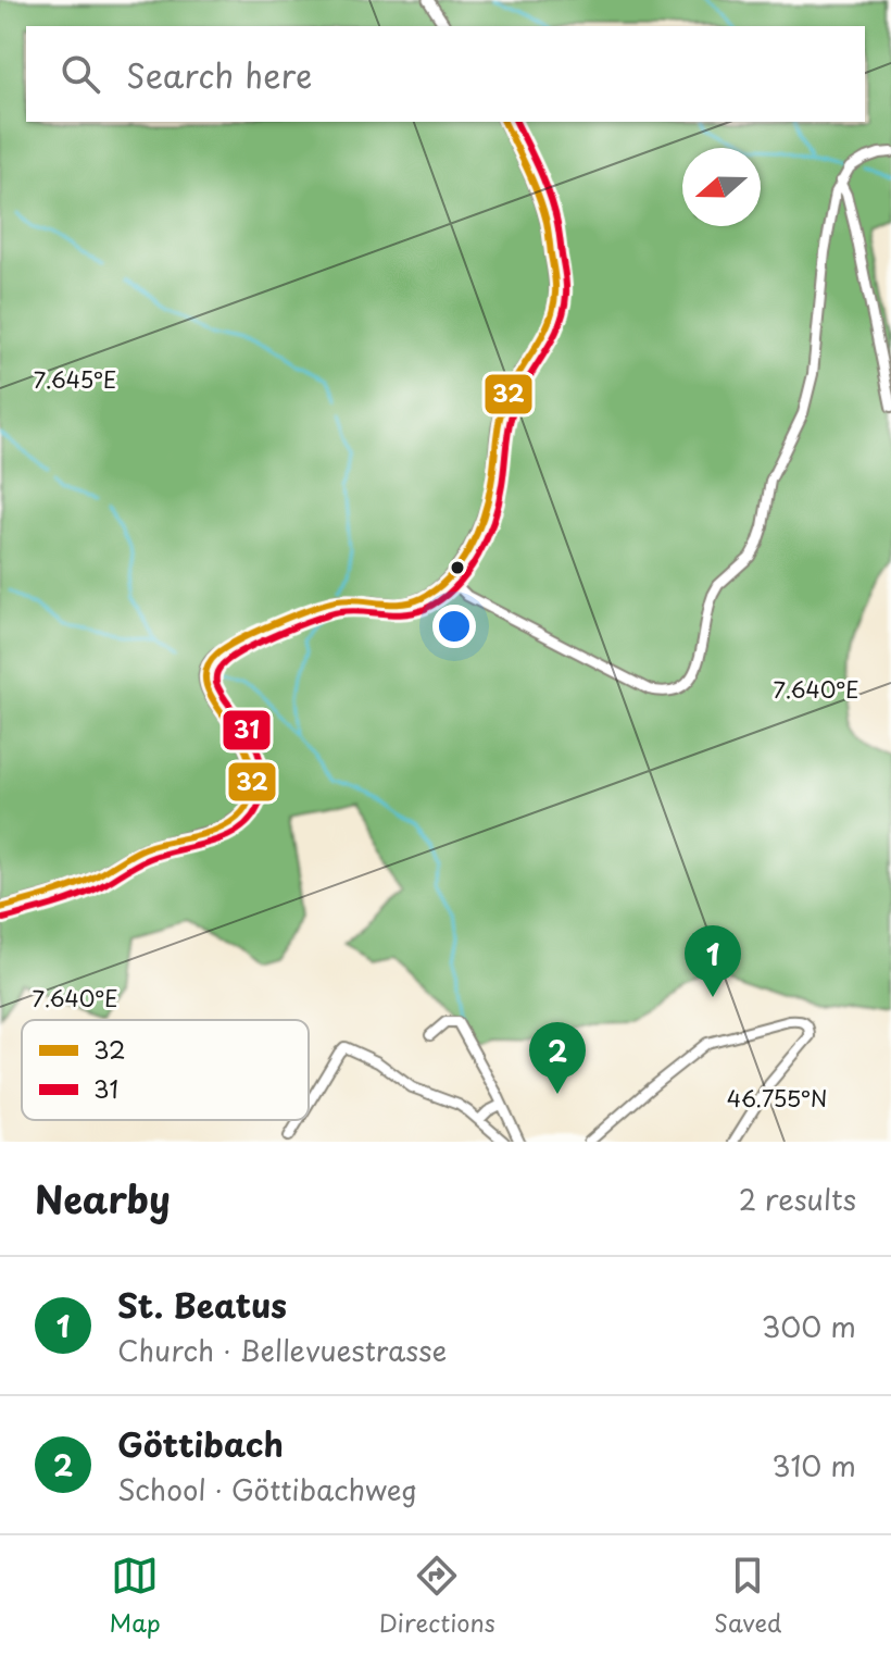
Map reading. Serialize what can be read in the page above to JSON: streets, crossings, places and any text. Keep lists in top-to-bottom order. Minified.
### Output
{"lines":["transit line 32","transit line 31"],"legend":["32","31"],"north":"left","page":{"search":"Search here","pins":["1","2"],"heading":["Nearby","2 results"],"list":[{"mark":"1","name":"St. Beatus","note":"Church · Bellevuestrasse","value":"300 m"},{"mark":"2","name":"Göttibach","note":"School · Göttibachweg","value":"310 m"}],"nav":["Map","Directions","Saved"]},"coordinates":["7.645°E","7.640°E","46.755°N"]}
